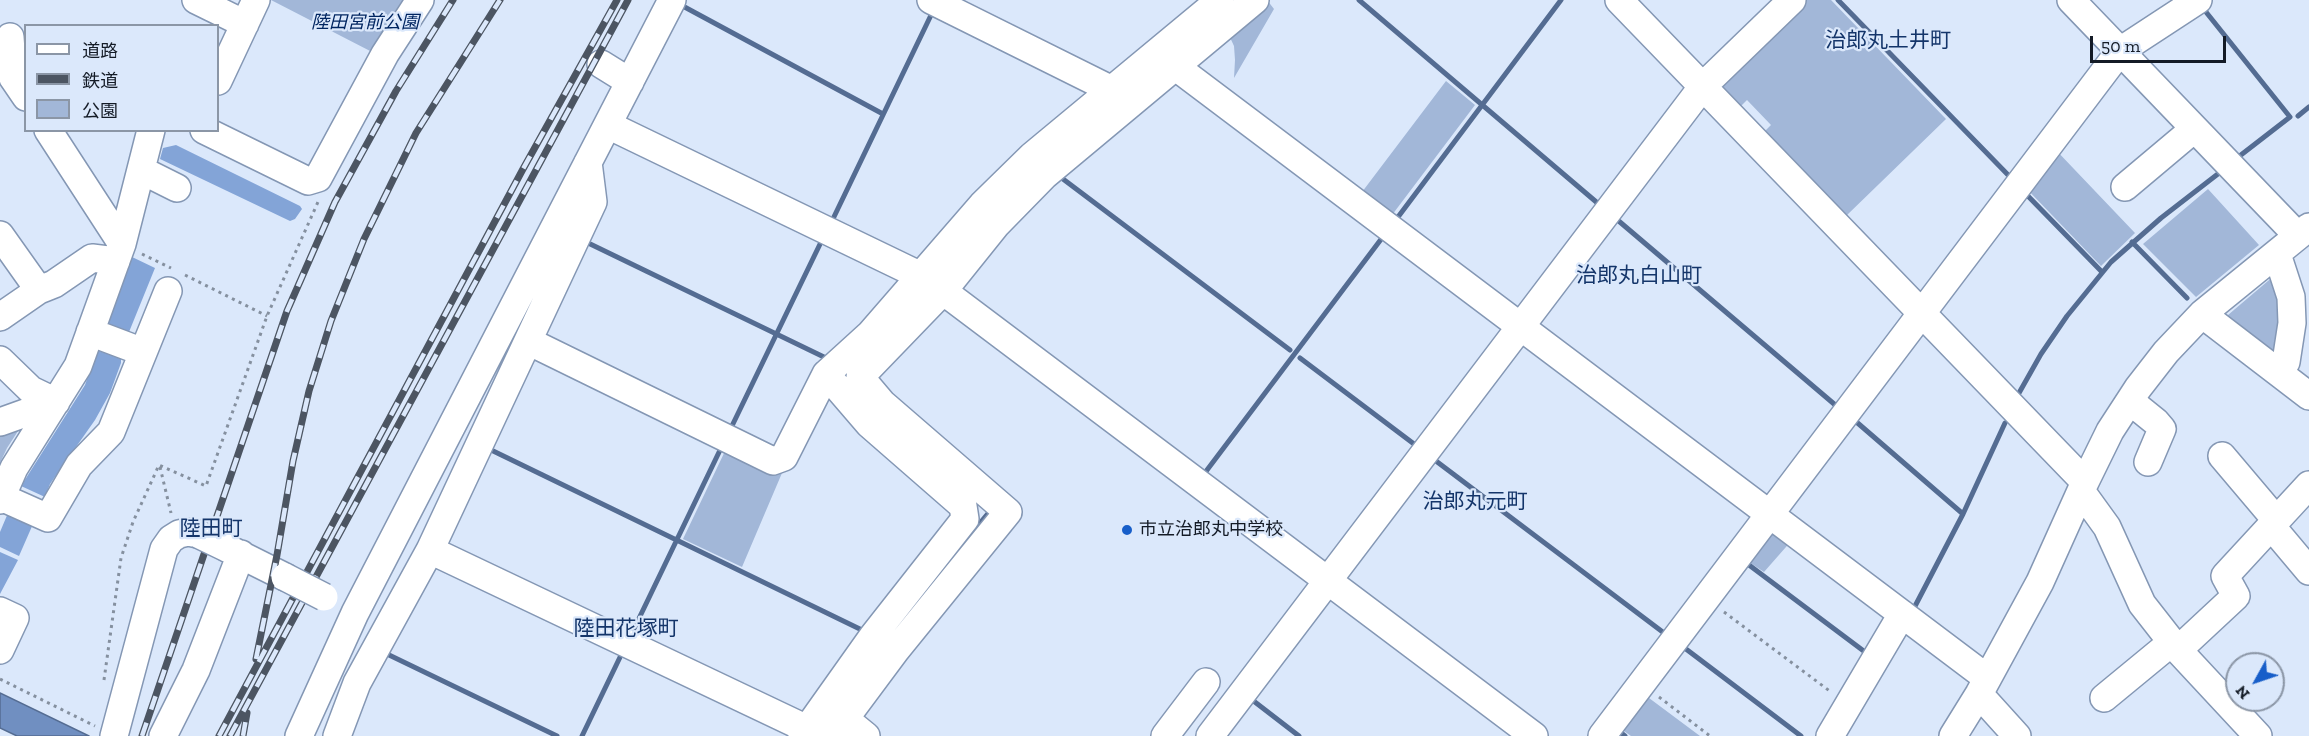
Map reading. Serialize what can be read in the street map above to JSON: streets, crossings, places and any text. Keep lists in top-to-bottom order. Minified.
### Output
{"districts":["治郎丸土井町","治郎丸白山町","治郎丸元町","陸田町","陸田花塚町"],"parks":["陸田宮前公園"],"places":["市立治郎丸中学校"],"legend":["道路","鉄道","公園"],"scale_bar":"50 m","north":"bottom left"}
